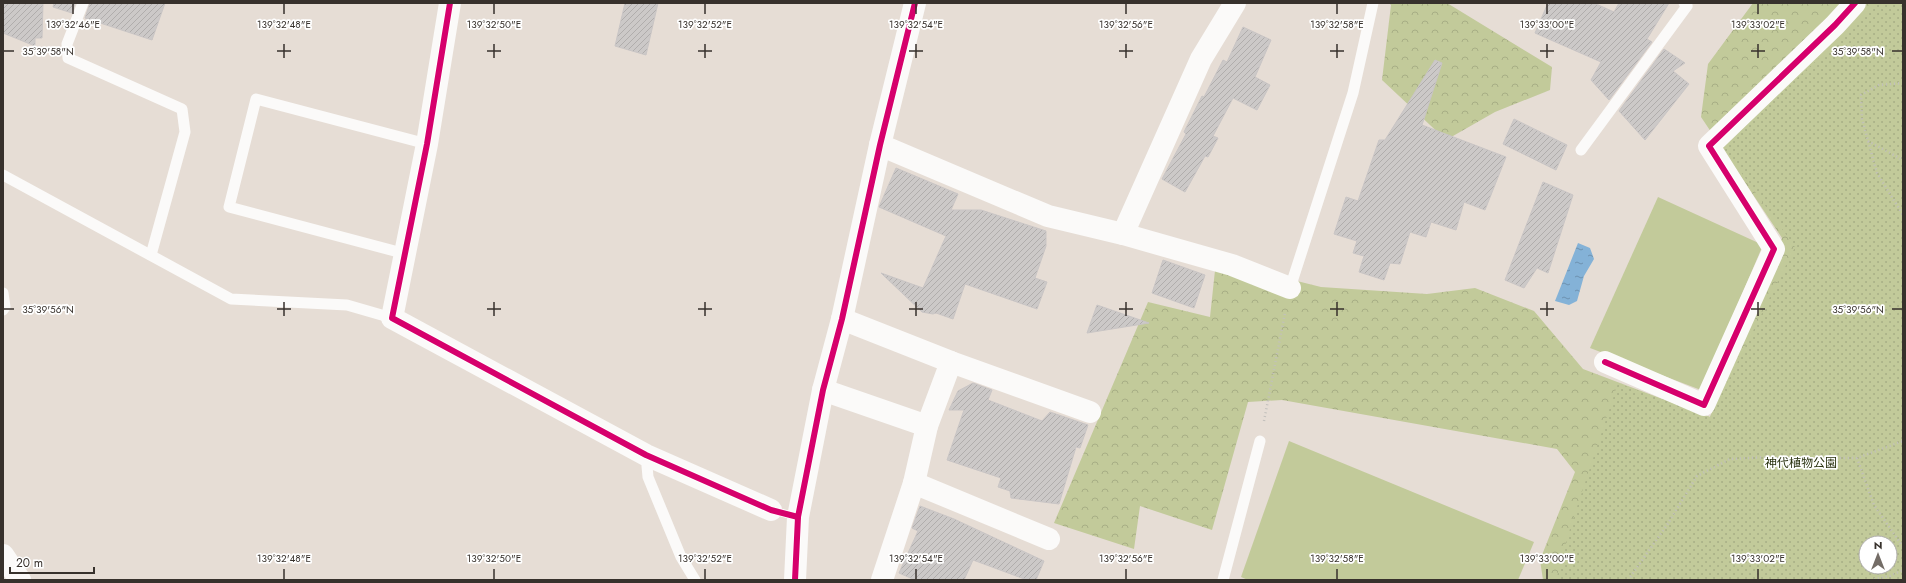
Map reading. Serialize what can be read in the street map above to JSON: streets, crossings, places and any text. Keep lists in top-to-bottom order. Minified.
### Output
{"parks":["神代植物公園"],"scale_bar":"20 m","north":"top","coordinates":["139°32'46\"E","139°32'48\"E","139°32'50\"E","139°32'52\"E","139°32'54\"E","139°32'56\"E","139°32'58\"E","139°33'00\"E","139°33'02\"E","35°39'58\"N","35°39'56\"N"]}
